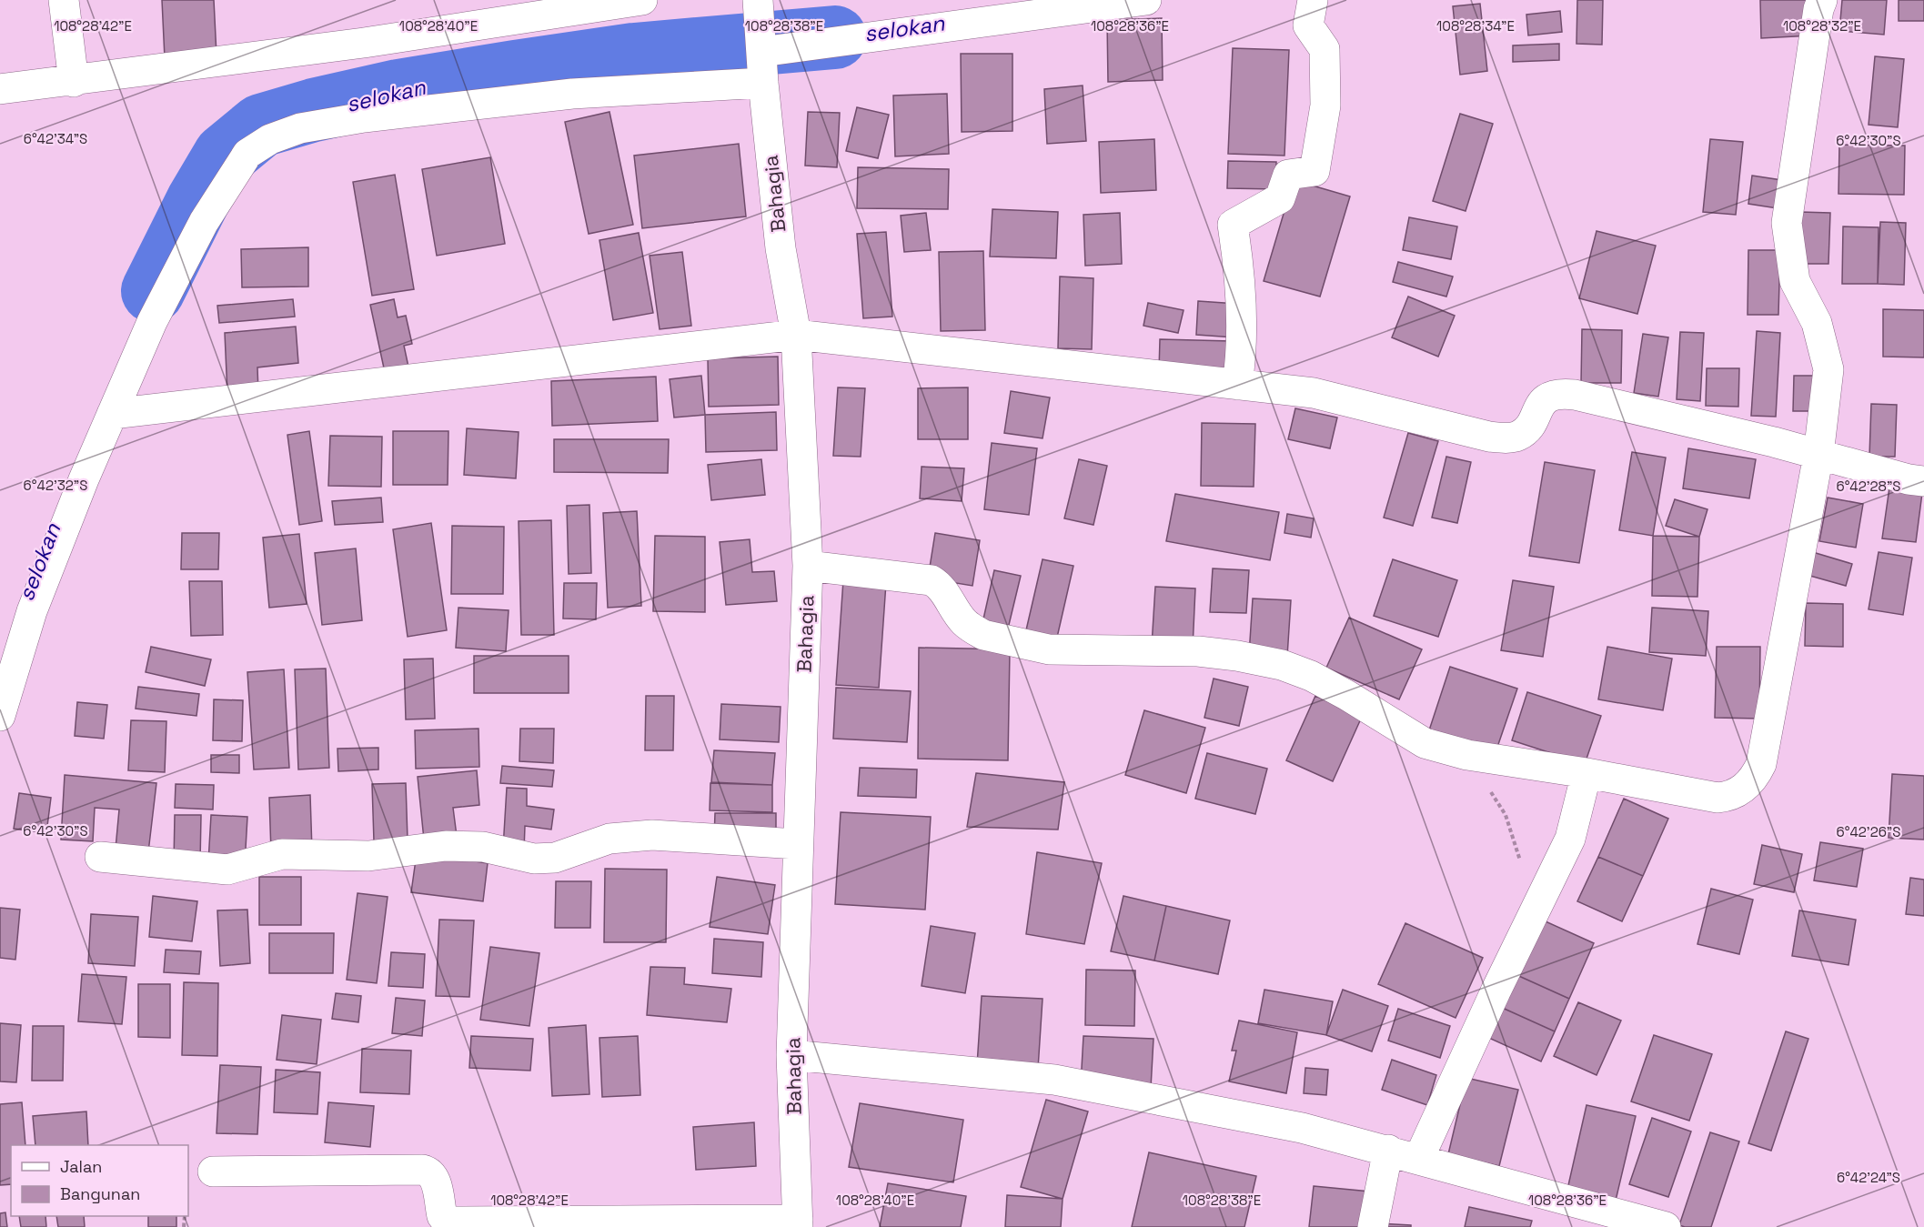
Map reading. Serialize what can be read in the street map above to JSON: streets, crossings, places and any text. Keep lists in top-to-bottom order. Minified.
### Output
{"streets":{"street":["Bahagia"]},"water":["selokan"],"legend":["Jalan","Bangunan"],"coordinates":["108°28'42\"E","108°28'40\"E","108°28'38\"E","108°28'36\"E","108°28'34\"E","108°28'32\"E","6°42'34\"S","6°42'30\"S","6°42'32\"S","6°42'28\"S","6°42'26\"S","6°42'24\"S"]}
